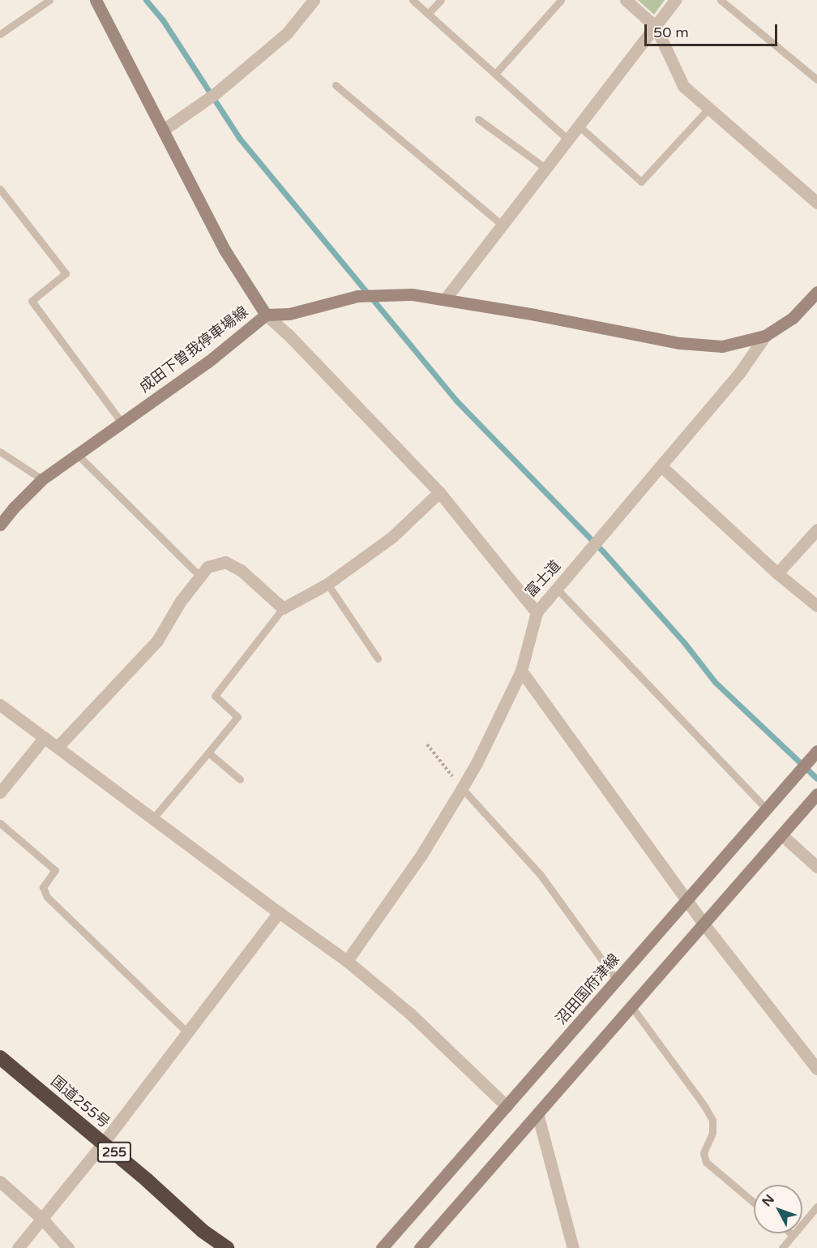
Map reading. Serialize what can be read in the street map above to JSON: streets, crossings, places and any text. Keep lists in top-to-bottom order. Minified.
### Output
{"streets":{"highway":["国道255号","255"],"main road":["成田下曽我停車場線","富士道","沼田国府津線"]},"crossings":[["成田下曽我停車場線","富士道"]],"scale_bar":"50 m","north":"top left"}
